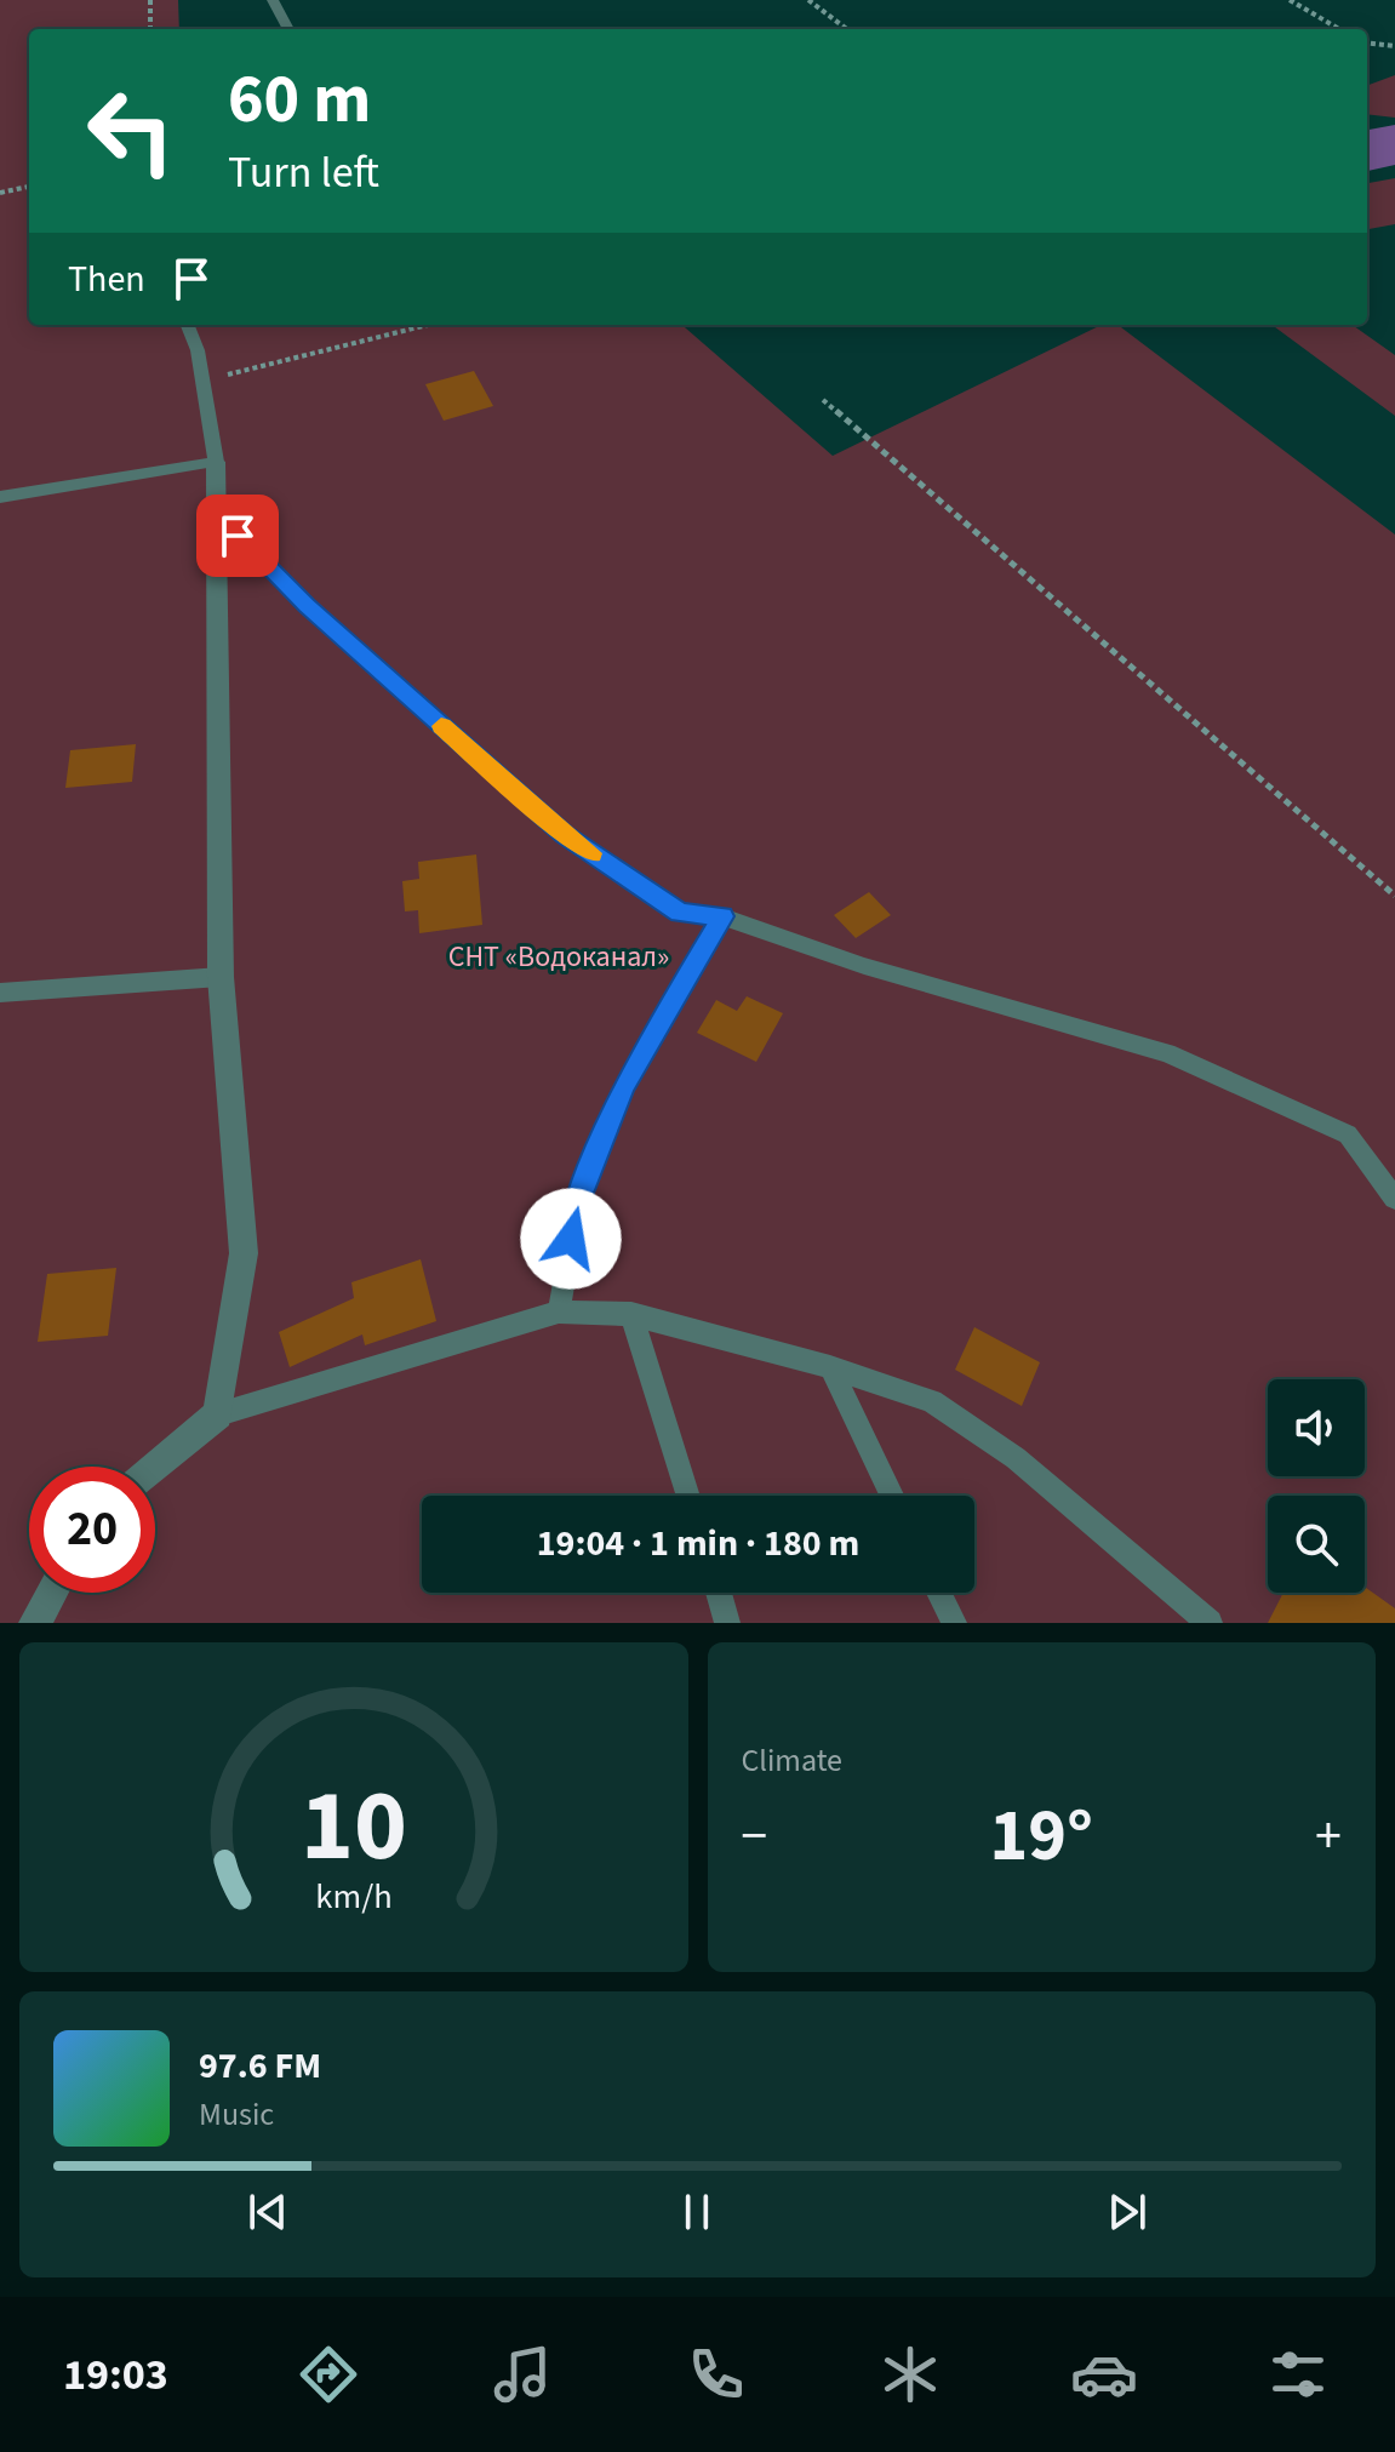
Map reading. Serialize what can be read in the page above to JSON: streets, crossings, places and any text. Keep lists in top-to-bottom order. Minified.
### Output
{"parks":["СНТ «Водоканал»"],"page":{"turn":["60 m","Turn left"],"then":"Then","limit":"20","trip":"19:04 · 1 min · 180 m","tile":"Climate","heat":["−","19°","+"],"song":["97.6 FM","Music"],"tabs":"19:03","gauge":["10","km/h"]}}
